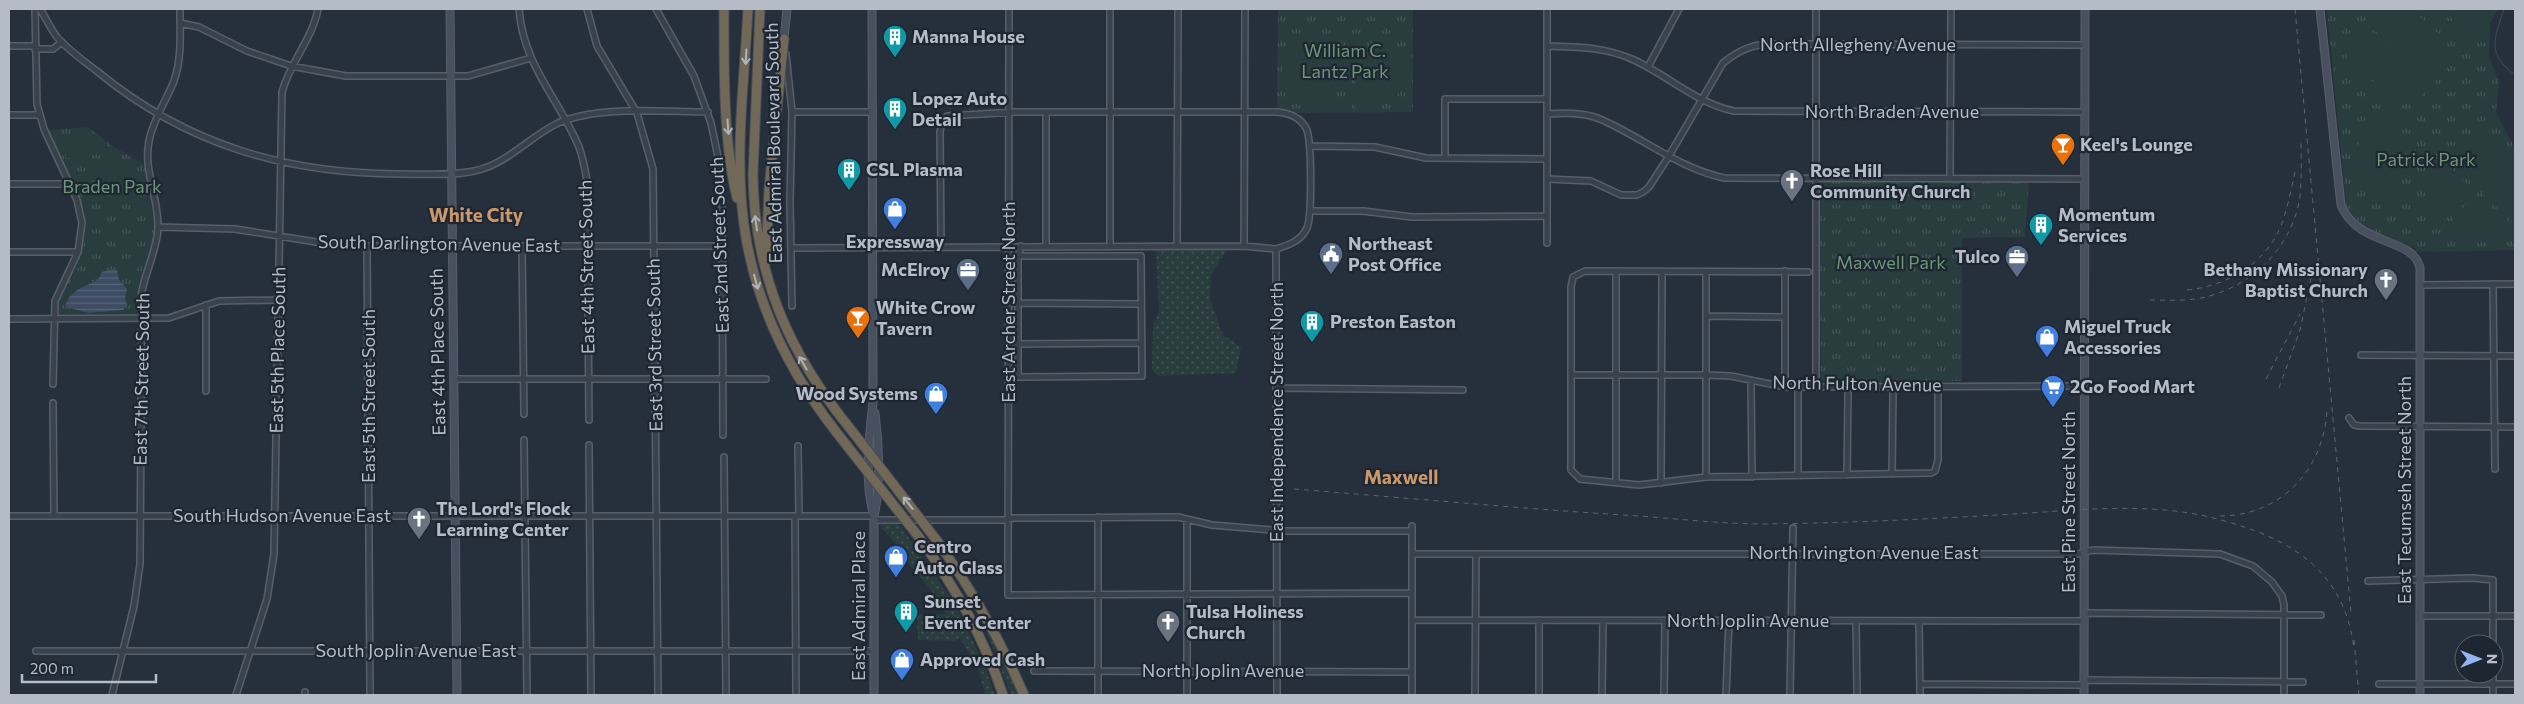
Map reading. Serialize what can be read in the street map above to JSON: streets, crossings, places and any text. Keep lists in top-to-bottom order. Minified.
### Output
{"streets":{"street":["North Allegheny Avenue","North Braden Avenue","East Admiral Boulevard South","South Darlington Avenue East","East 2nd Street South","East 4th Street South","East Archer Street North","East 3rd Street South","East 5th Place South","East 4th Place South","East 7th Street South","North Fulton Avenue","East 5th Street South","East Independence Street North","East Tecumseh Street North","East Pine Street North","South Hudson Avenue East","North Irvington Avenue East","East Admiral Place","North Joplin Avenue","South Joplin Avenue East"]},"crossings":[["North Allegheny Avenue","North Braden Avenue"],["North Allegheny Avenue","East Pine Street North"],["North Braden Avenue","East Pine Street North"],["South Darlington Avenue East","East 2nd Street South"],["South Darlington Avenue East","East 4th Street South"],["South Darlington Avenue East","East 3rd Street South"],["South Darlington Avenue East","East 5th Place South"],["South Darlington Avenue East","East 4th Place South"],["South Darlington Avenue East","East 7th Street South"],["South Darlington Avenue East","East 5th Street South"],["East Archer Street North","South Hudson Avenue East"],["East 3rd Street South","South Hudson Avenue East"],["East 3rd Street South","South Joplin Avenue East"],["East 5th Place South","South Hudson Avenue East"],["East 5th Place South","South Joplin Avenue East"],["East 4th Place South","South Hudson Avenue East"],["East 4th Place South","South Joplin Avenue East"],["East 7th Street South","South Hudson Avenue East"],["East 7th Street South","South Joplin Avenue East"],["North Fulton Avenue","East Pine Street North"],["East 5th Street South","South Hudson Avenue East"],["East 5th Street South","South Joplin Avenue East"],["East Independence Street North","South Hudson Avenue East"],["East Independence Street North","North Joplin Avenue"],["East Pine Street North","North Irvington Avenue East"],["East Pine Street North","North Joplin Avenue"],["South Hudson Avenue East","North Irvington Avenue East"],["South Hudson Avenue East","East Admiral Place"],["North Irvington Avenue East","North Joplin Avenue"],["East Admiral Place","South Joplin Avenue East"]],"districts":["White City","Maxwell"],"parks":["William C. Lantz Park","Patrick Park","Braden Park","Maxwell Park"],"places":{"building":["Manna House","Lopez Auto Detail","CSL Plasma","Momentum Services","Preston Easton","Sunset Event Center"],"bar":["Keel's Lounge","White Crow Tavern"],"church":["Rose Hill Community Church","Bethany Missionary Baptist Church","The Lord's Flock Learning Center","Tulsa Holiness Church"],"shop":["Expressway","Miguel Truck Accessories","Wood Systems","Centro Auto Glass","Approved Cash"],"public building":["Northeast Post Office"],"office":["Tulco","McElroy"],"supermarket":["2Go Food Mart"]},"scale_bar":"200 m","north":"right"}
